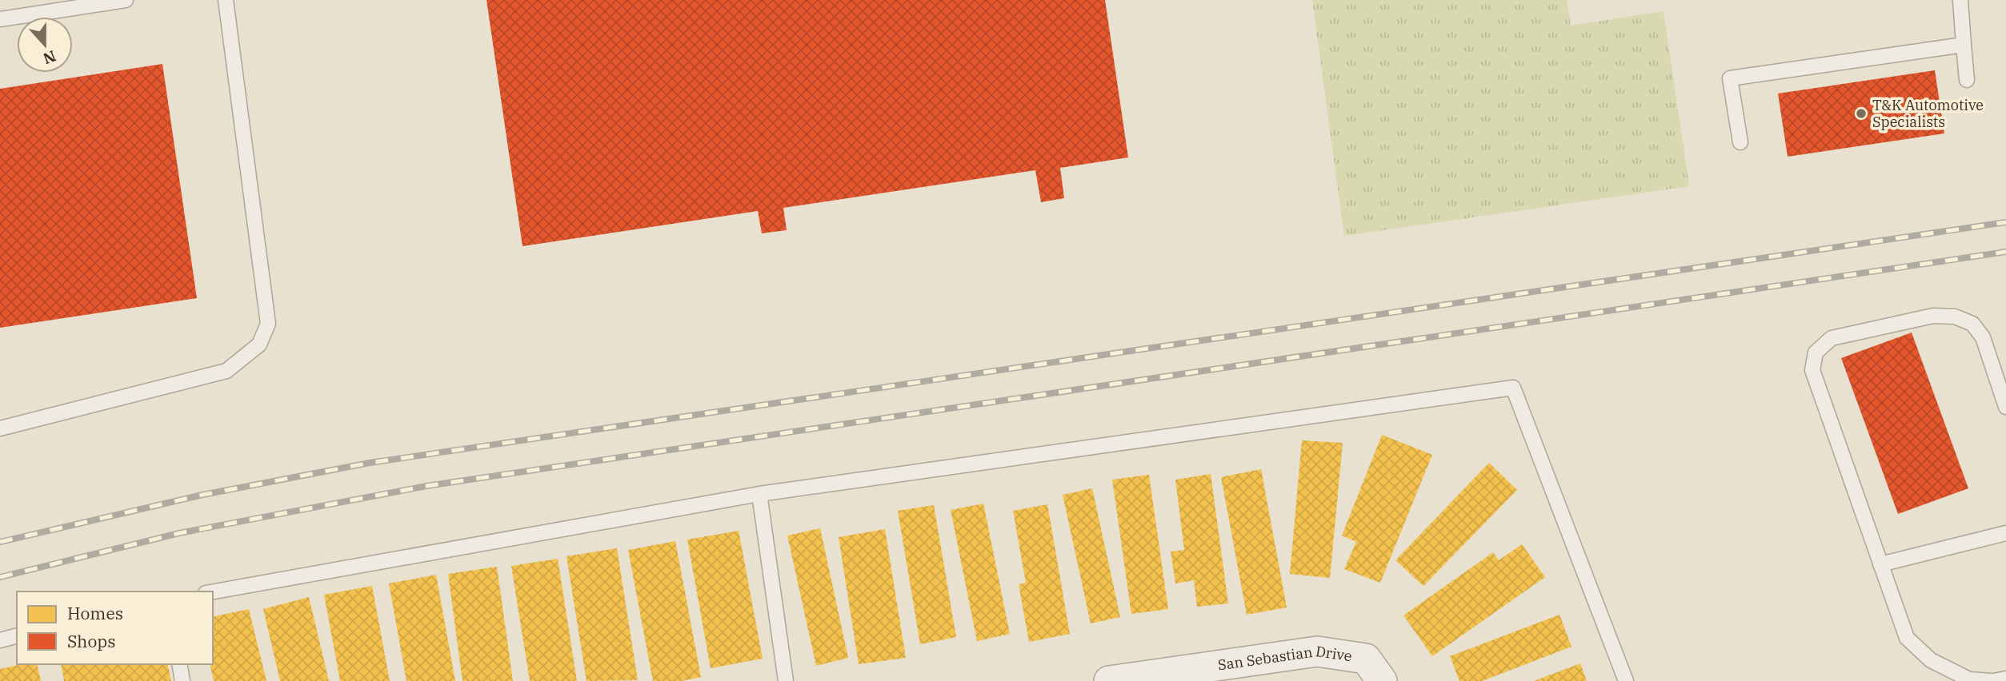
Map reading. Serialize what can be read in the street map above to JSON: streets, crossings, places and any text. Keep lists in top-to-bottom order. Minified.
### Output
{"streets":{"street":["San Sebastian Drive"]},"places":["T&K Automotive Specialists"],"legend":["Homes","Shops"],"north":"bottom"}
